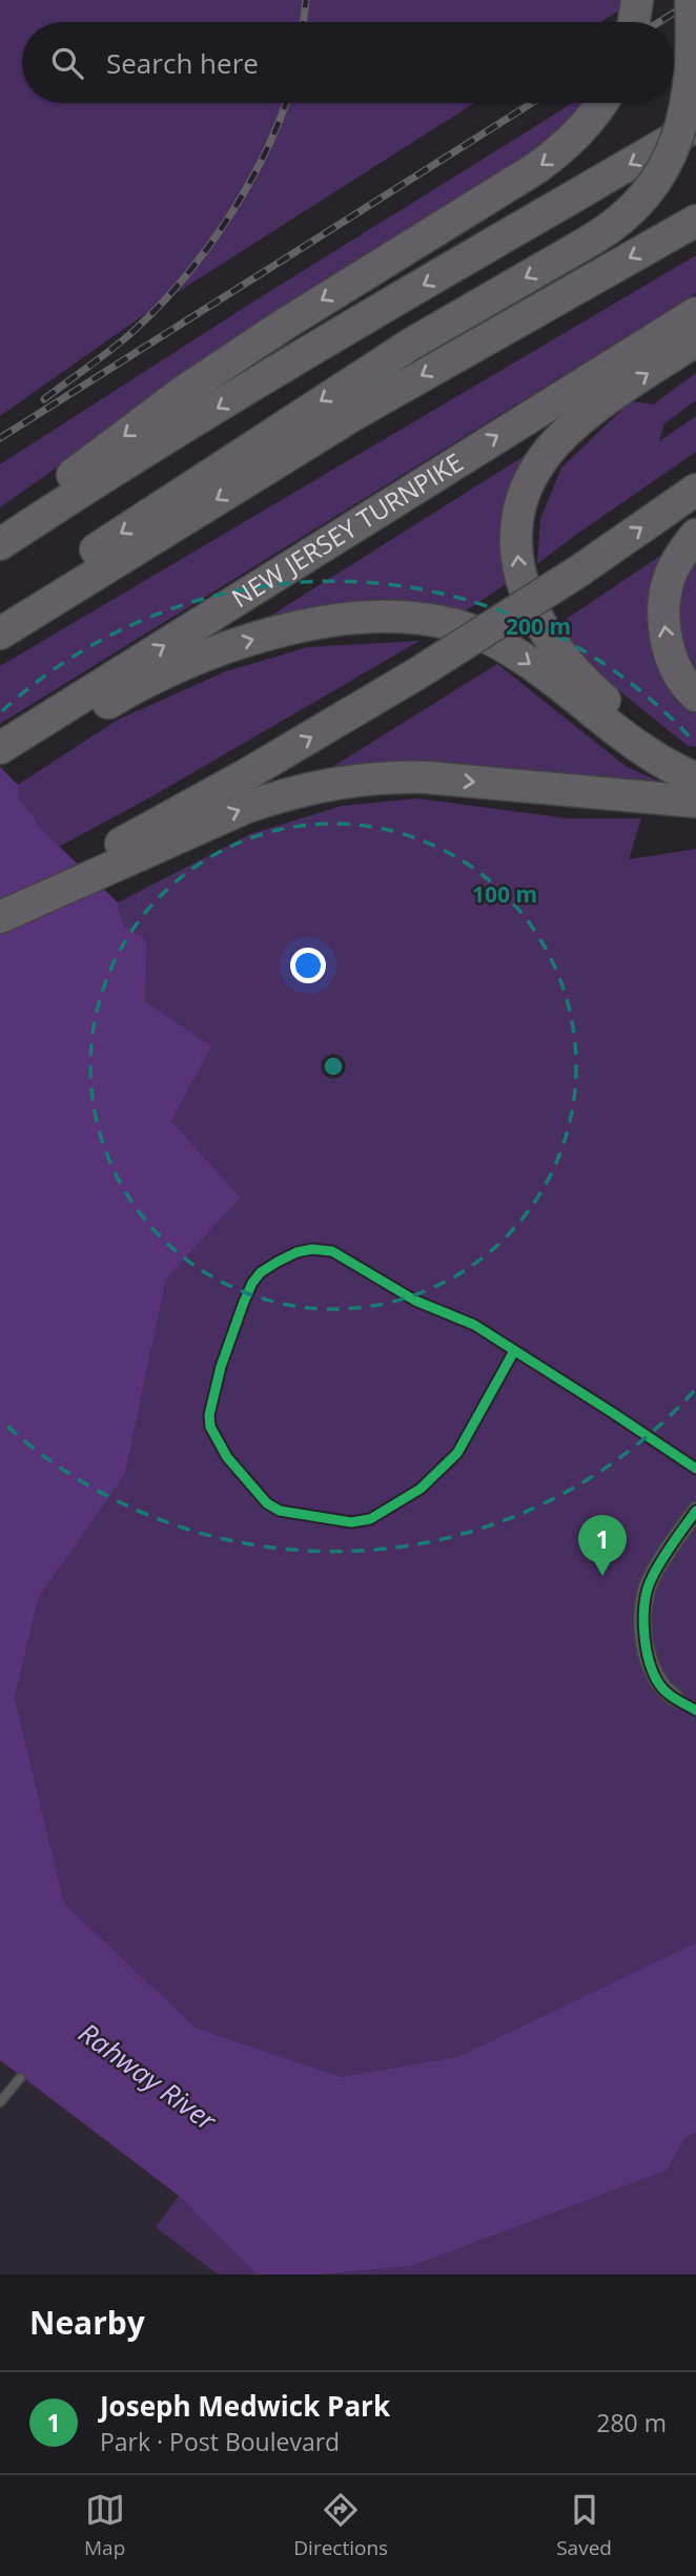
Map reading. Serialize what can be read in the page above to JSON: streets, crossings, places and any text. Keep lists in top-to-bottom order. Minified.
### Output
{"streets":{"highway":["NEW JERSEY TURNPIKE"]},"water":["Rahway River"],"page":{"search":"Search here","pins":"1","heading":"Nearby","list":[{"mark":"1","name":"Joseph Medwick Park","note":"Park · Post Boulevard","value":"280 m"}],"nav":["Map","Directions","Saved"]},"rings":["200 m","100 m"]}
